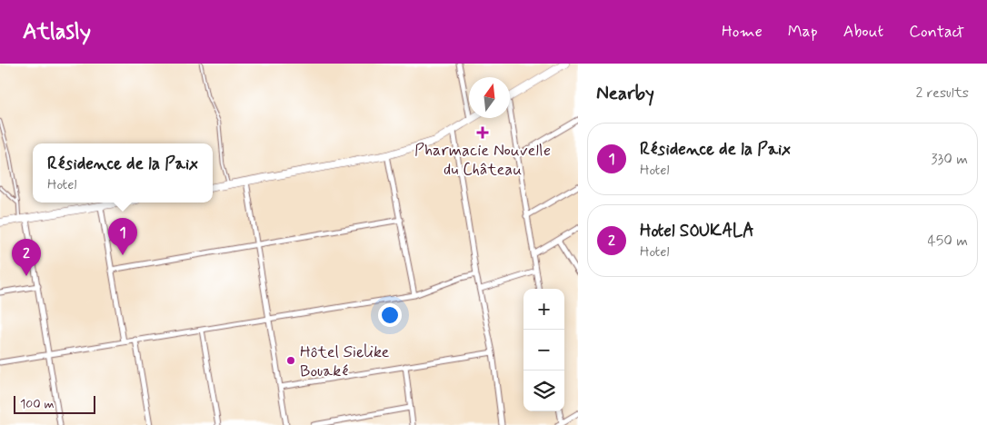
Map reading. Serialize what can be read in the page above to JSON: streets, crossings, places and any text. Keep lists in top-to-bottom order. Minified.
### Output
{"places":{"health":["Pharmacie Nouvelle du Château"],"other":["Hôtel Sielike Bouaké"]},"scale_bar":"100 m","north":"top","page":{"header":"Atlasly","nav":["Home","Map","About","Contact"],"heading":["Nearby","2 results"],"list":[{"mark":"1","name":"Résidence de la Paix","note":"Hotel","value":"330 m"},{"mark":"2","name":"Hotel SOUKALA","note":"Hotel","value":"450 m"}],"popup":["Résidence de la Paix","Hotel"],"pins":["1","2"],"map_buttons":["+","−"],"scale":"100 m"}}
